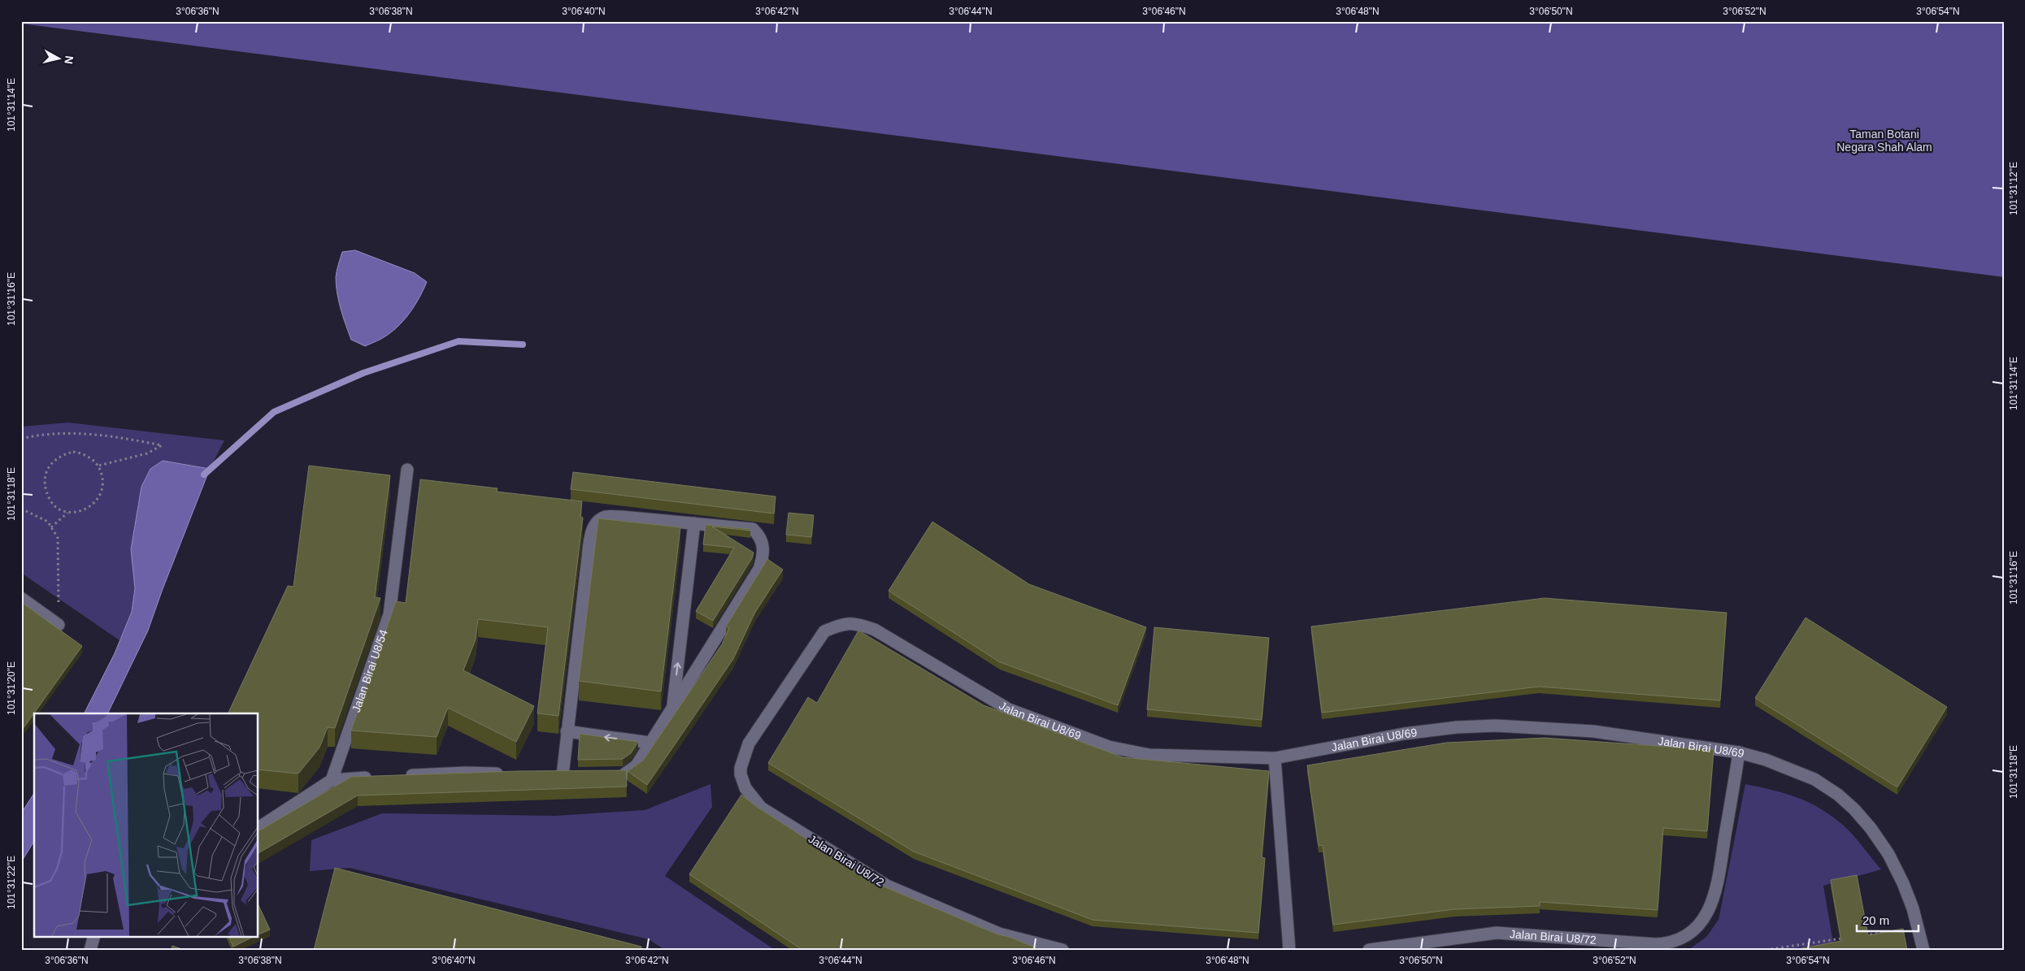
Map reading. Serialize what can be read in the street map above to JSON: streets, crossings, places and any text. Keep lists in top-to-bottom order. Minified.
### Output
{"streets":{"street":["Jalan Birai U8/54","Jalan Birai U8/69","Jalan Birai U8/72"]},"crossings":[["Jalan Birai U8/69","Jalan Birai U8/72"]],"parks":["Taman Botani Negara Shah Alam"],"scale_bar":"20 m","north":"right","coordinates":["3°06'36\"N","3°06'38\"N","3°06'40\"N","3°06'42\"N","3°06'44\"N","3°06'46\"N","3°06'48\"N","3°06'50\"N","3°06'52\"N","3°06'54\"N","101°31'14\"E","101°31'12\"E","101°31'16\"E","101°31'18\"E","101°31'20\"E","101°31'22\"E"]}
